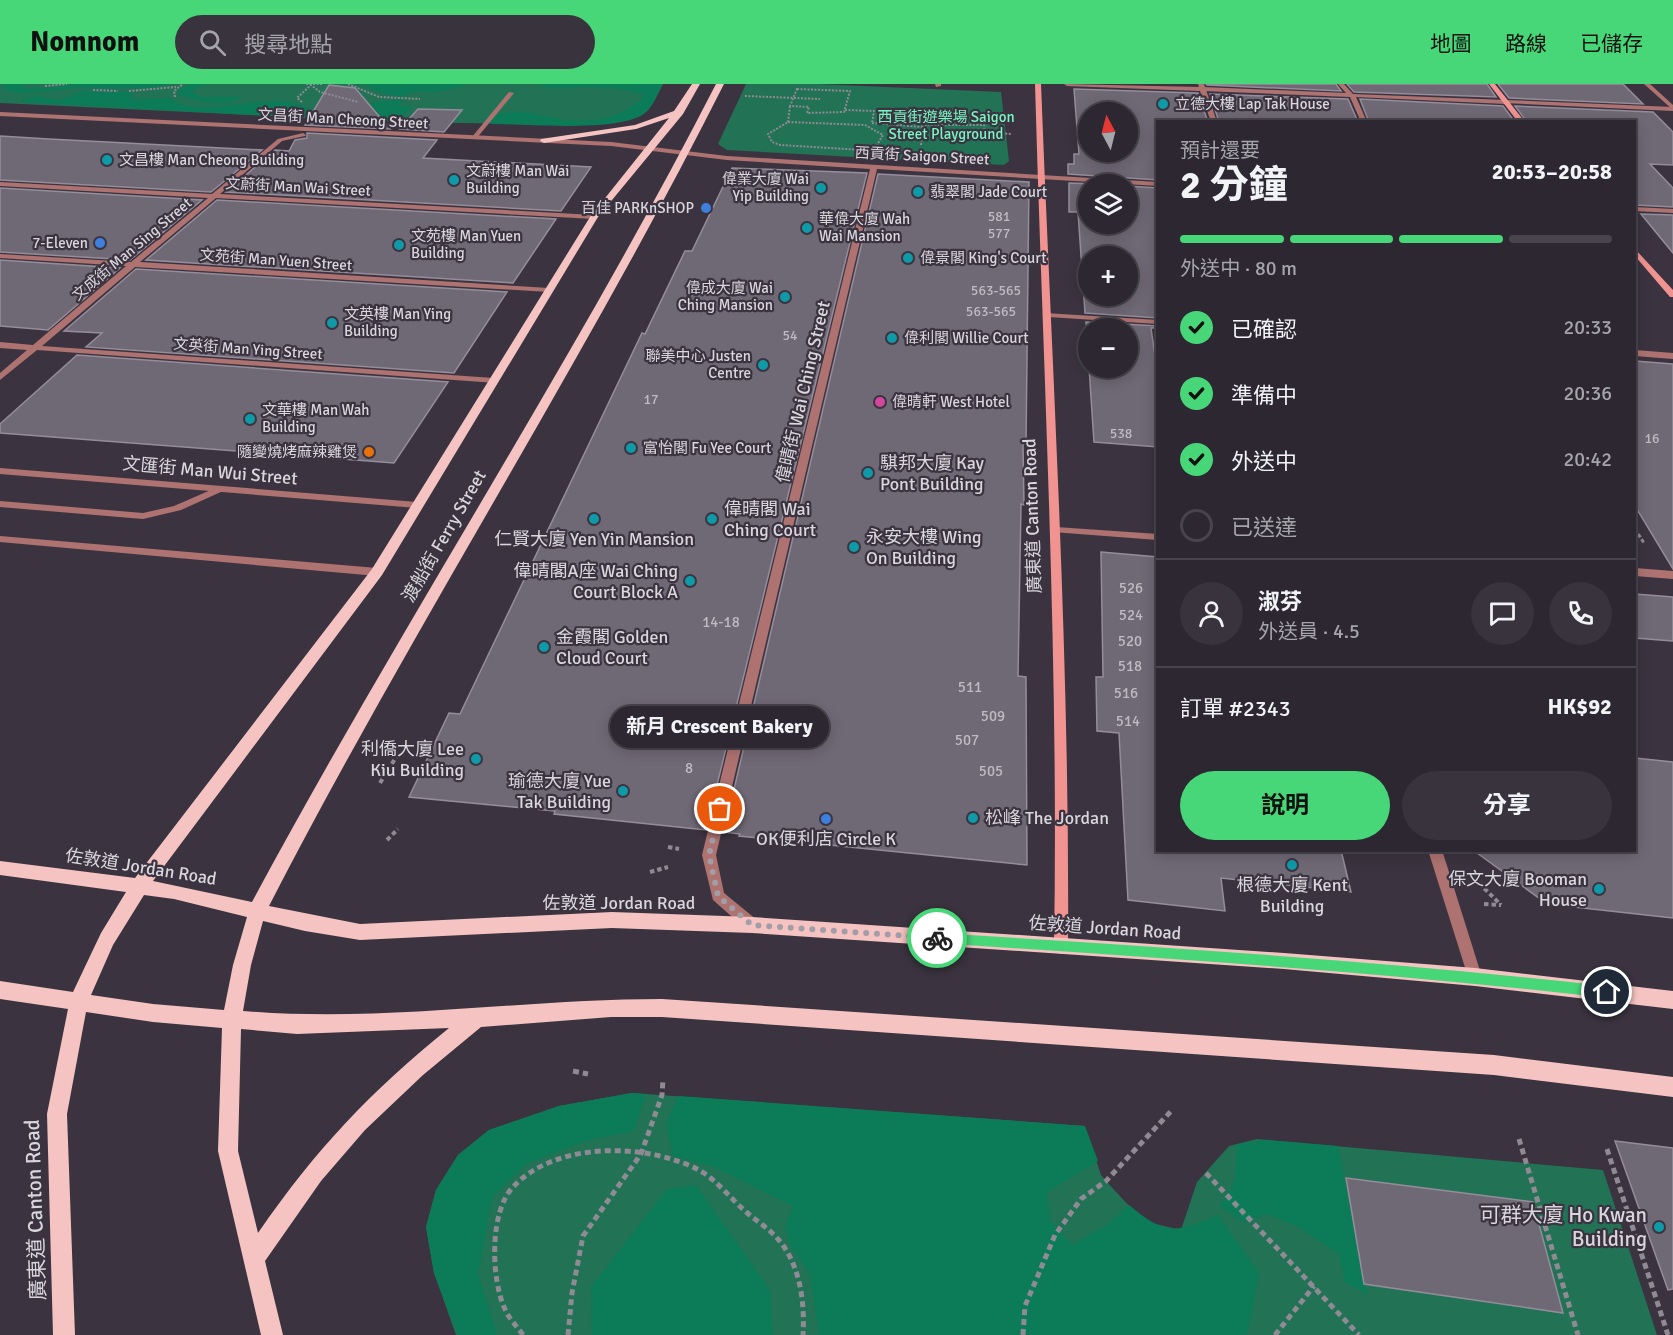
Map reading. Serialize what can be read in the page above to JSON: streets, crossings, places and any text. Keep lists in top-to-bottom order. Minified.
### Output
{"streets":{"main road":["廣東道 Canton Road","渡船街 Ferry Street","佐敦道 Jordan Road"],"street":["文昌街 Man Cheong Street","西貢街 Saigon Street","文蔚街 Man Wai Street","文成街 Man Sing Street","文苑街 Man Yuen Street","文英街 Man Ying Street","偉晴街 Wai Ching Street","文匯街 Man Wui Street"]},"crossings":[["文昌街 Man Cheong Street","西貢街 Saigon Street"],["文昌街 Man Cheong Street","文成街 Man Sing Street"],["文昌街 Man Cheong Street","渡船街 Ferry Street"],["西貢街 Saigon Street","偉晴街 Wai Ching Street"],["西貢街 Saigon Street","廣東道 Canton Road"],["西貢街 Saigon Street","渡船街 Ferry Street"],["文蔚街 Man Wai Street","文成街 Man Sing Street"],["文蔚街 Man Wai Street","渡船街 Ferry Street"],["文成街 Man Sing Street","文苑街 Man Yuen Street"],["文成街 Man Sing Street","文英街 Man Ying Street"],["文苑街 Man Yuen Street","渡船街 Ferry Street"],["文英街 Man Ying Street","渡船街 Ferry Street"],["偉晴街 Wai Ching Street","佐敦道 Jordan Road"],["文匯街 Man Wui Street","渡船街 Ferry Street"],["廣東道 Canton Road","渡船街 Ferry Street"],["廣東道 Canton Road","佐敦道 Jordan Road"],["渡船街 Ferry Street","佐敦道 Jordan Road"]],"parks":["西貢街遊樂場 Saigon Street Playground"],"places":["立德大樓 Lap Tak House","文昌樓 Man Cheong Building","文蔚樓 Man Wai Building","偉業大廈 Wai Yip Building","翡翠閣 Jade Court","百佳 PARKnSHOP","華偉大廈 Wah Wai Mansion","7-Eleven","文苑樓 Man Yuen Building","偉景閣 King's Court","偉成大廈 Wai Ching Mansion","文英樓 Man Ying Building","偉利閣 Willie Court","聯美中心 Justen Centre","偉晴軒 West Hotel","文華樓 Man Wah Building","富怡閣 Fu Yee Court","隨變燒烤麻辣雞煲","騏邦大廈 Kay Pont Building","仁賢大廈 Yen Yin Mansion","偉晴閣 Wai Ching Court","永安大樓 Wing On Building","偉晴閣A座 Wai Ching Court Block A","金霞閣 Golden Cloud Court","利僑大廈 Lee Kiu Building","瑜德大廈 Yue Tak Building","新月 Crescent Bakery","松峰 The Jordan","OK便利店 Circle K","根德大廈 Kent Building","保文大廈 Booman House","可群大廈 Ho Kwan Building"],"house_numbers":["581","577","563-565","563-565","54","17","538","16","526","524","14-18","520","518","511","516","509","514","507","8","505"],"north":"top","page":{"header":"Nomnom","search":"搜尋地點","nav":["地圖","路線","已儲存"],"map_buttons":["+","−"],"heading":["2 分鐘","預計還要","20:53–20:58"],"panel":["淑芬","外送員 · 4.5","訂單 #2343","HK$92"],"bar":"外送中 · 80 m","list":[["已確認","20:33"],["準備中","20:36"],["外送中","20:42"],"已送達"],"bubble":"新月 Crescent Bakery","buttons":["說明","分享"]}}
